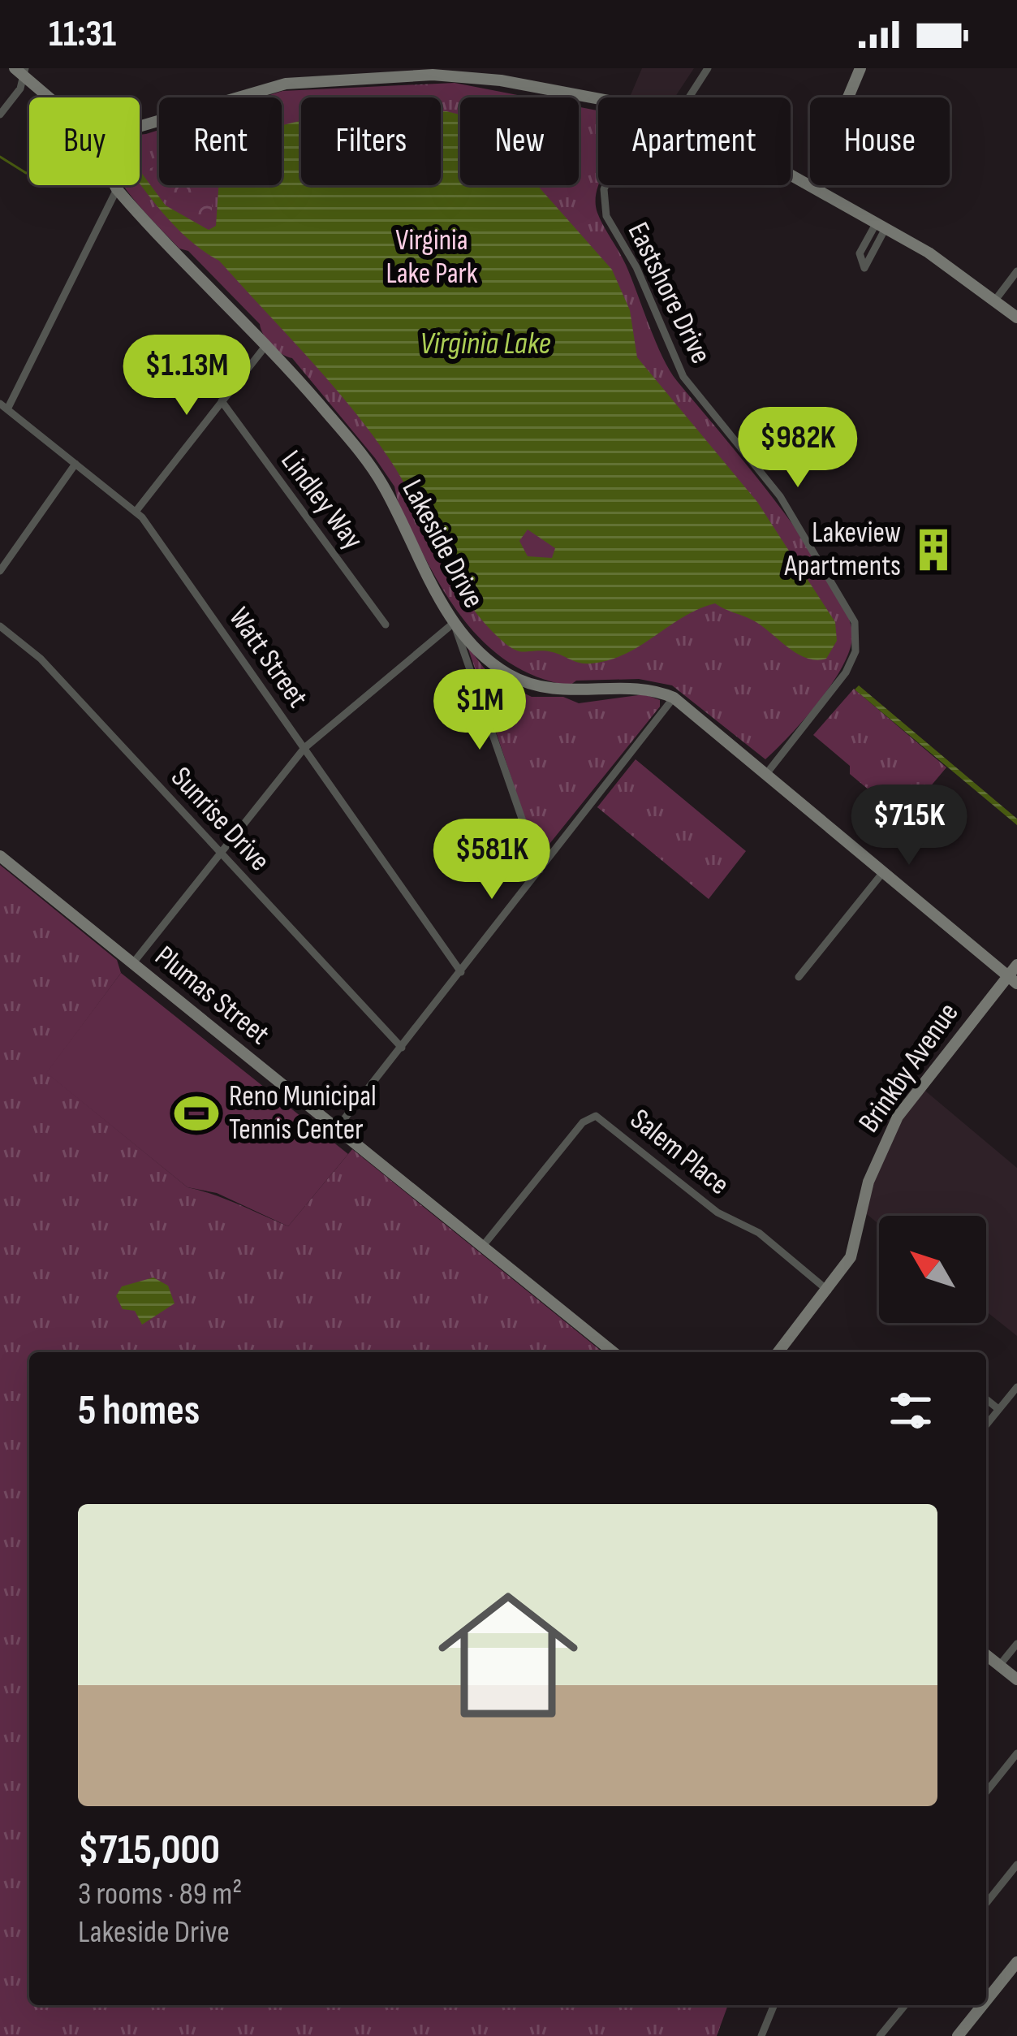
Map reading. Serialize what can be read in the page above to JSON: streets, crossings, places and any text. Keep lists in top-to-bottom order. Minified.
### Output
{"streets":{"street":["Eastshore Drive","Lindley Way","Lakeside Drive","Watt Street","Sunrise Drive","Plumas Street","Brinkby Avenue","Salem Place"]},"crossings":[["Plumas Street","Salem Place"],["Brinkby Avenue","Salem Place"]],"water":["Virginia Lake"],"parks":["Virginia Lake Park"],"places":{"building":["Lakeview Apartments"],"sports":["Reno Municipal Tennis Center"]},"north":"top left","page":{"status":"11:31","chip":["Buy","Rent","Filters","New","Apartment","House"],"price":["$1.13M","$982K","$1M","$715K","$581K"],"heading":"5 homes","list":[{"name":"$715,000","note":"3 rooms · 89 m² · Lakeside Drive"}]}}
